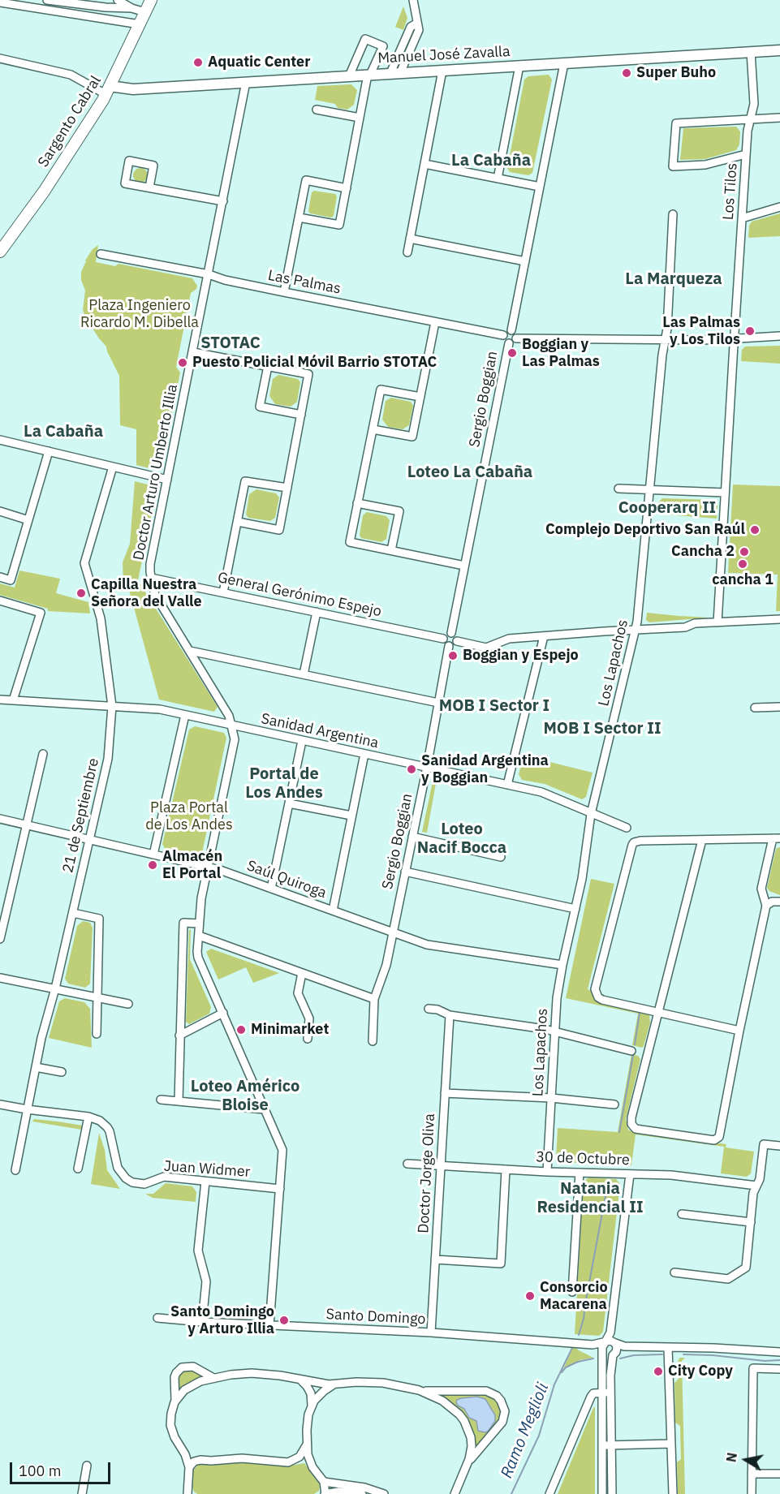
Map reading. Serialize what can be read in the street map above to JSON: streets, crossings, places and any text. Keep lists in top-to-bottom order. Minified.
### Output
{"streets":{"main road":["Sargento Cabral"],"street":["Manuel José Zavalla","Los Tilos","Las Palmas","Sergio Boggian","Doctor Arturo Umberto Illia","General Gerónimo Espejo","Los Lapachos","Sanidad Argentina","21 de Septiembre","Saúl Quiroga","30 de Octubre","Juan Widmer","Doctor Jorge Oliva","Santo Domingo"]},"crossings":[["Manuel José Zavalla","Sargento Cabral"],["Manuel José Zavalla","Los Tilos"],["Manuel José Zavalla","Doctor Arturo Umberto Illia"],["Las Palmas","Sergio Boggian"],["Las Palmas","Doctor Arturo Umberto Illia"],["Sergio Boggian","General Gerónimo Espejo"],["Sergio Boggian","Sanidad Argentina"],["Sergio Boggian","Saúl Quiroga"],["Doctor Arturo Umberto Illia","General Gerónimo Espejo"],["Doctor Arturo Umberto Illia","Sanidad Argentina"],["Doctor Arturo Umberto Illia","Saúl Quiroga"],["Doctor Arturo Umberto Illia","Juan Widmer"],["Doctor Arturo Umberto Illia","Santo Domingo"],["Los Lapachos","Sanidad Argentina"],["Los Lapachos","Saúl Quiroga"],["Los Lapachos","30 de Octubre"],["Sanidad Argentina","21 de Septiembre"],["21 de Septiembre","Saúl Quiroga"],["21 de Septiembre","Juan Widmer"],["30 de Octubre","Doctor Jorge Oliva"],["Doctor Jorge Oliva","Santo Domingo"]],"districts":["La Cabaña","La Marqueza","STOTAC","La Cabaña","Loteo La Cabaña","Cooperarq II","MOB I Sector I","MOB I Sector II","Portal de Los Andes","Loteo Nacif Bocca","Loteo Américo Bloise","Natania Residencial II"],"water":["Ramo Meglioli"],"parks":["Plaza Ingeniero Ricardo M. Dibella","Plaza Portal de Los Andes"],"places":["Aquatic Center","Super Buho","Las Palmas y Los Tilos","Boggian y Las Palmas","Puesto Policial Móvil Barrio STOTAC","Complejo Deportivo San Raúl","Cancha 2","cancha 1","Capilla Nuestra Señora del Valle","Boggian y Espejo","Sanidad Argentina y Boggian","Almacén El Portal","Minimarket","Consorcio Macarena","Santo Domingo y Arturo Illia","City Copy"],"scale_bar":"100 m","north":"left"}
